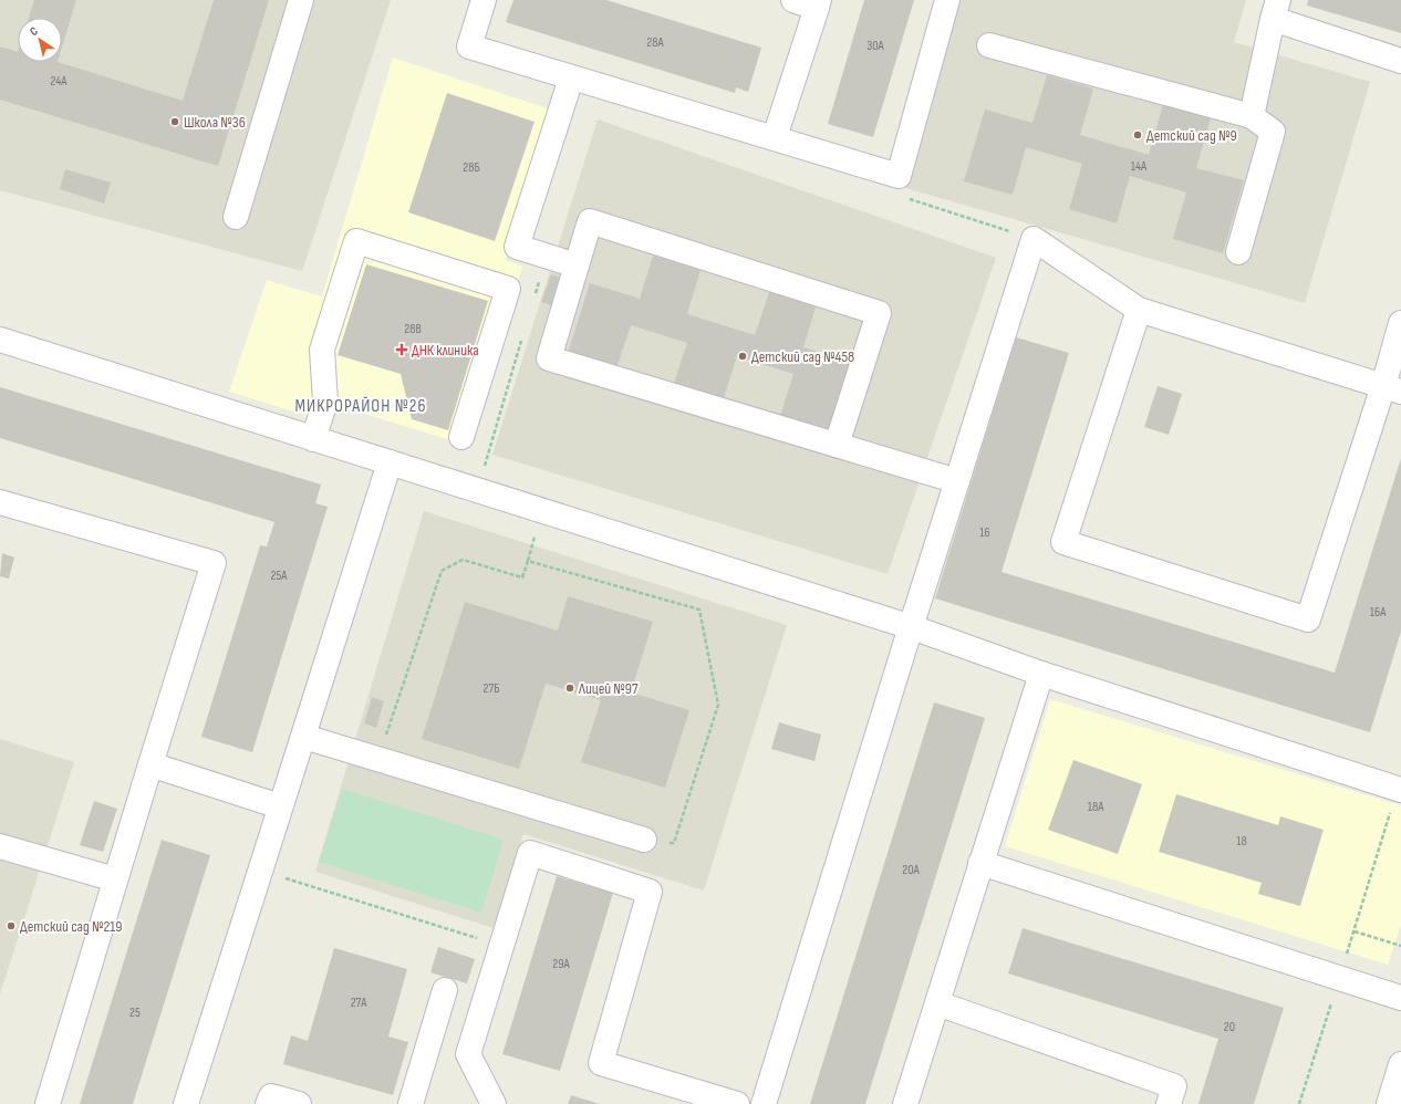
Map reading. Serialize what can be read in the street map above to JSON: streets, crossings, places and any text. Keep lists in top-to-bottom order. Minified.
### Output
{"districts":["МИКРОРАЙОН №26"],"places":{"other":["Школа №36","Детский сад №9","Детский сад №458","Лицей №97","Детский сад №219"],"health":["ДНК клиника"]},"house_numbers":["28А","30А","24А","14А","28Б","28В","16","25А","16А","27Б","18А","18","20А","29А","27А","25","20"],"north":"top left"}
